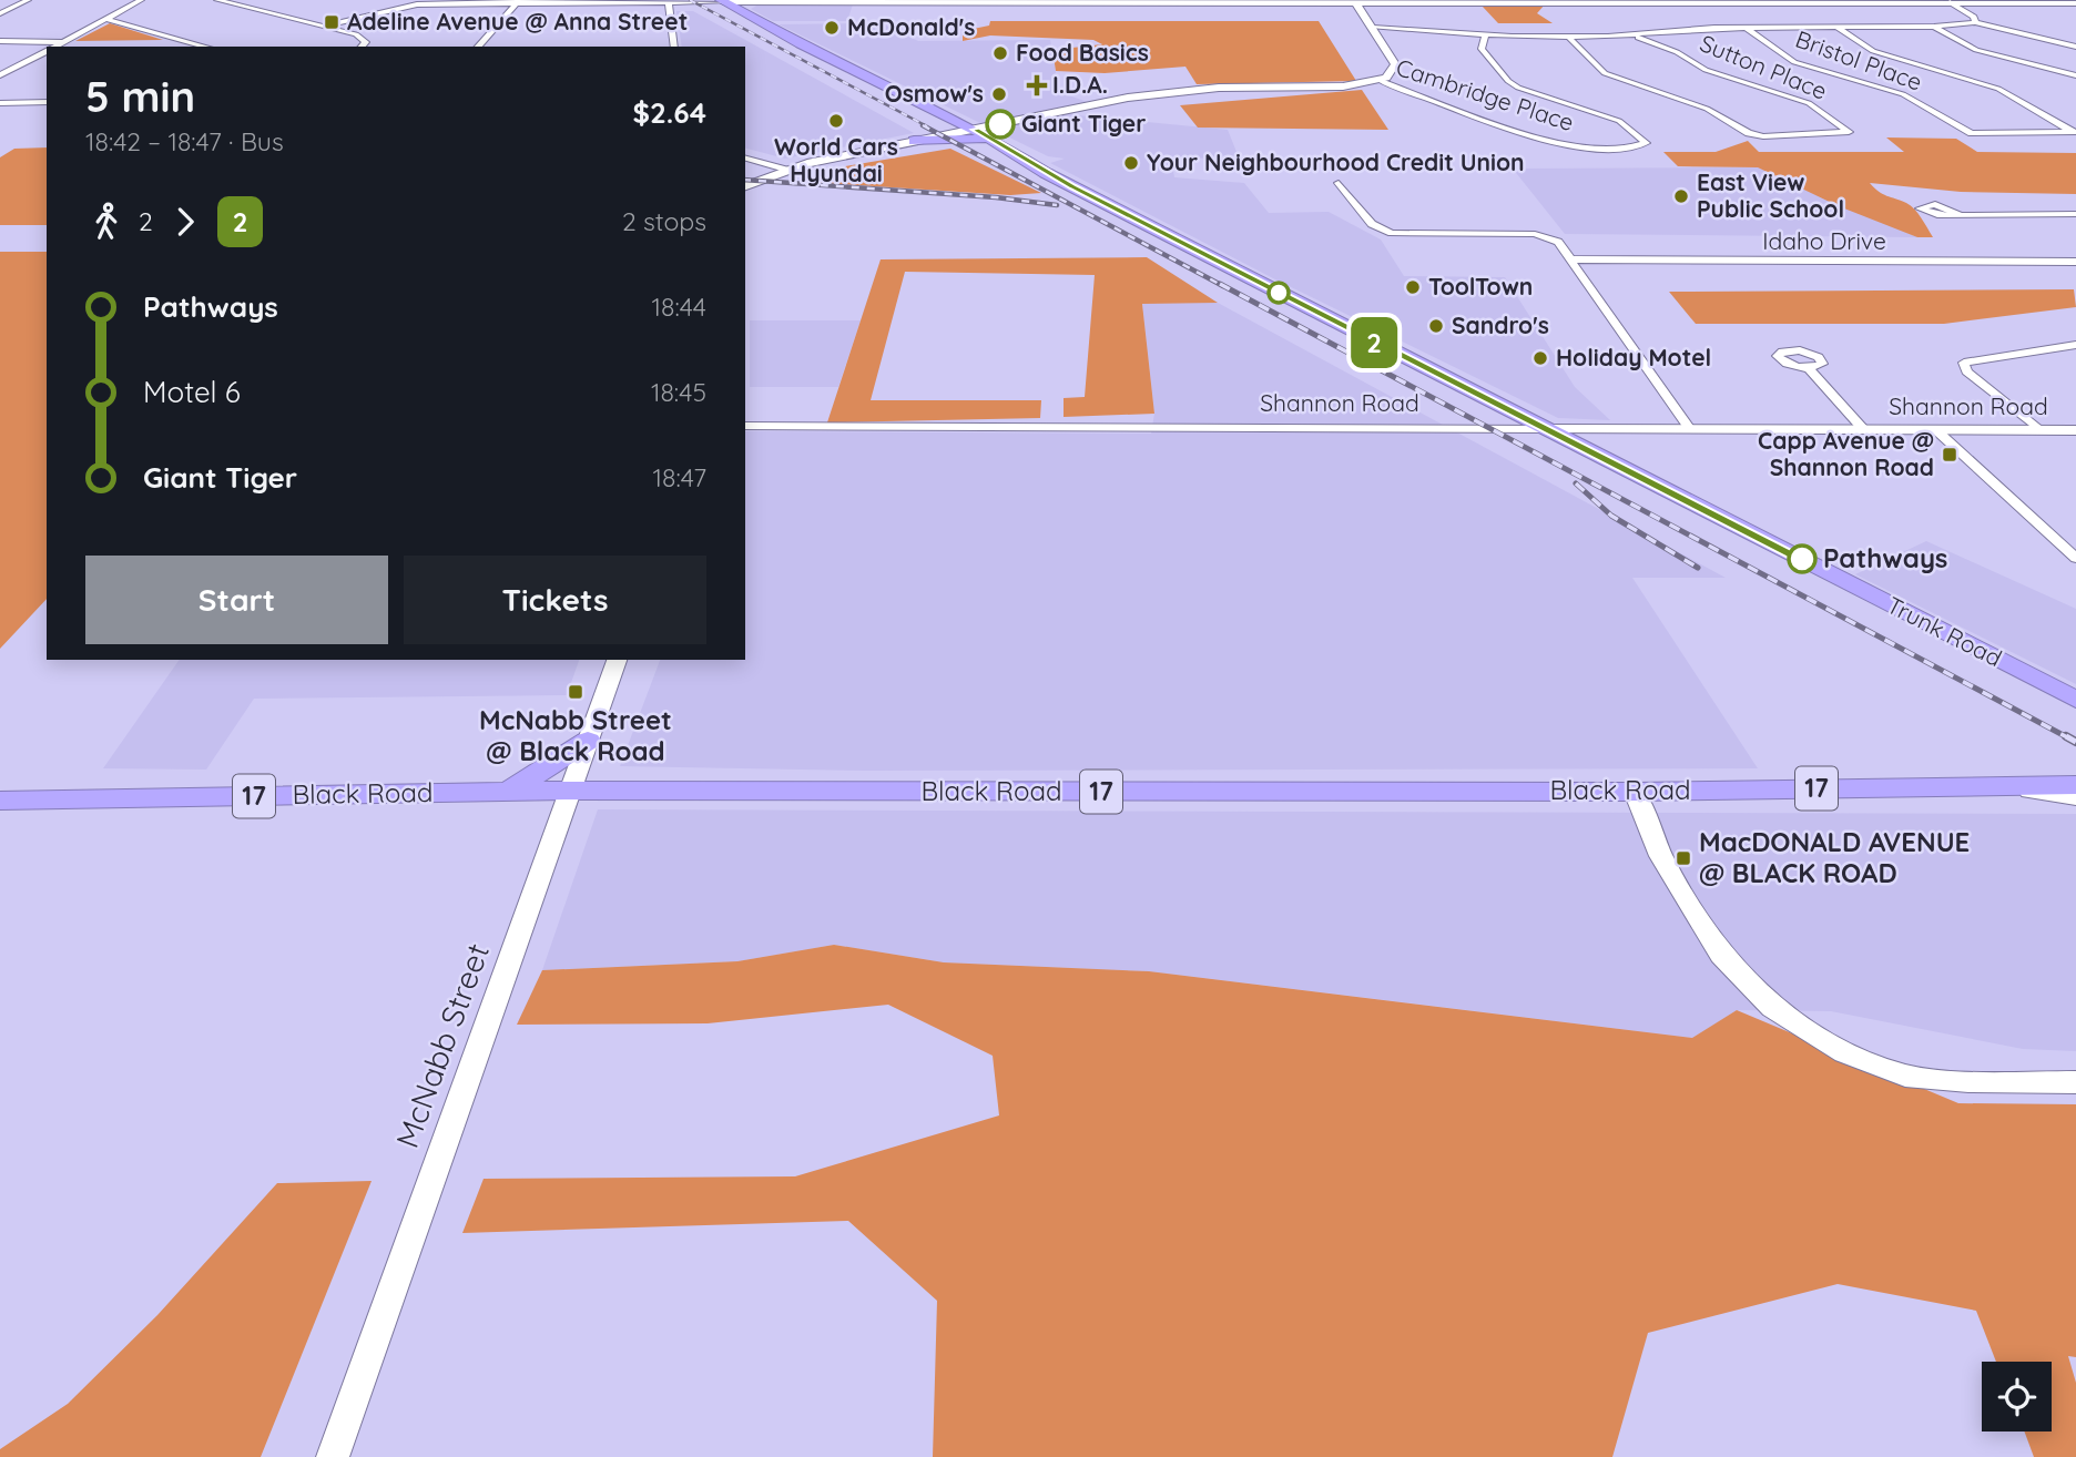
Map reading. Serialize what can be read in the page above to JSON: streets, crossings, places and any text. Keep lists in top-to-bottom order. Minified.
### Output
{"streets":{"highway":["Trunk Road","17","Black Road"],"main road":["Shannon Road","McNabb Street"],"street":["Bristol Place","Sutton Place","Cambridge Place","Idaho Drive"]},"crossings":[["Shannon Road","Trunk Road"],["Black Road","McNabb Street"]],"places":{"transit":["Adeline Avenue @ Anna Street","Capp Avenue @ Shannon Road","McNabb Street @ Black Road","MacDONALD AVENUE @ BLACK ROAD"],"other":["McDonald's","Food Basics","Osmow's","World Cars Hyundai","Giant Tiger","Your Neighbourhood Credit Union","East View Public School","ToolTown","Sandro's","Holiday Motel","Pathways"],"health":["I.D.A."]},"lines":["bus line 2"],"page":{"on_map":"2","heading":["5 min","18:42 – 18:47 · Bus","$2.64"],"legs":["2","2","2 stops"],"list":[{"name":"Pathways","value":"18:44"},{"name":"Motel 6","value":"18:45"},{"name":"Giant Tiger","value":"18:47"}],"buttons":["Start","Tickets"]}}
